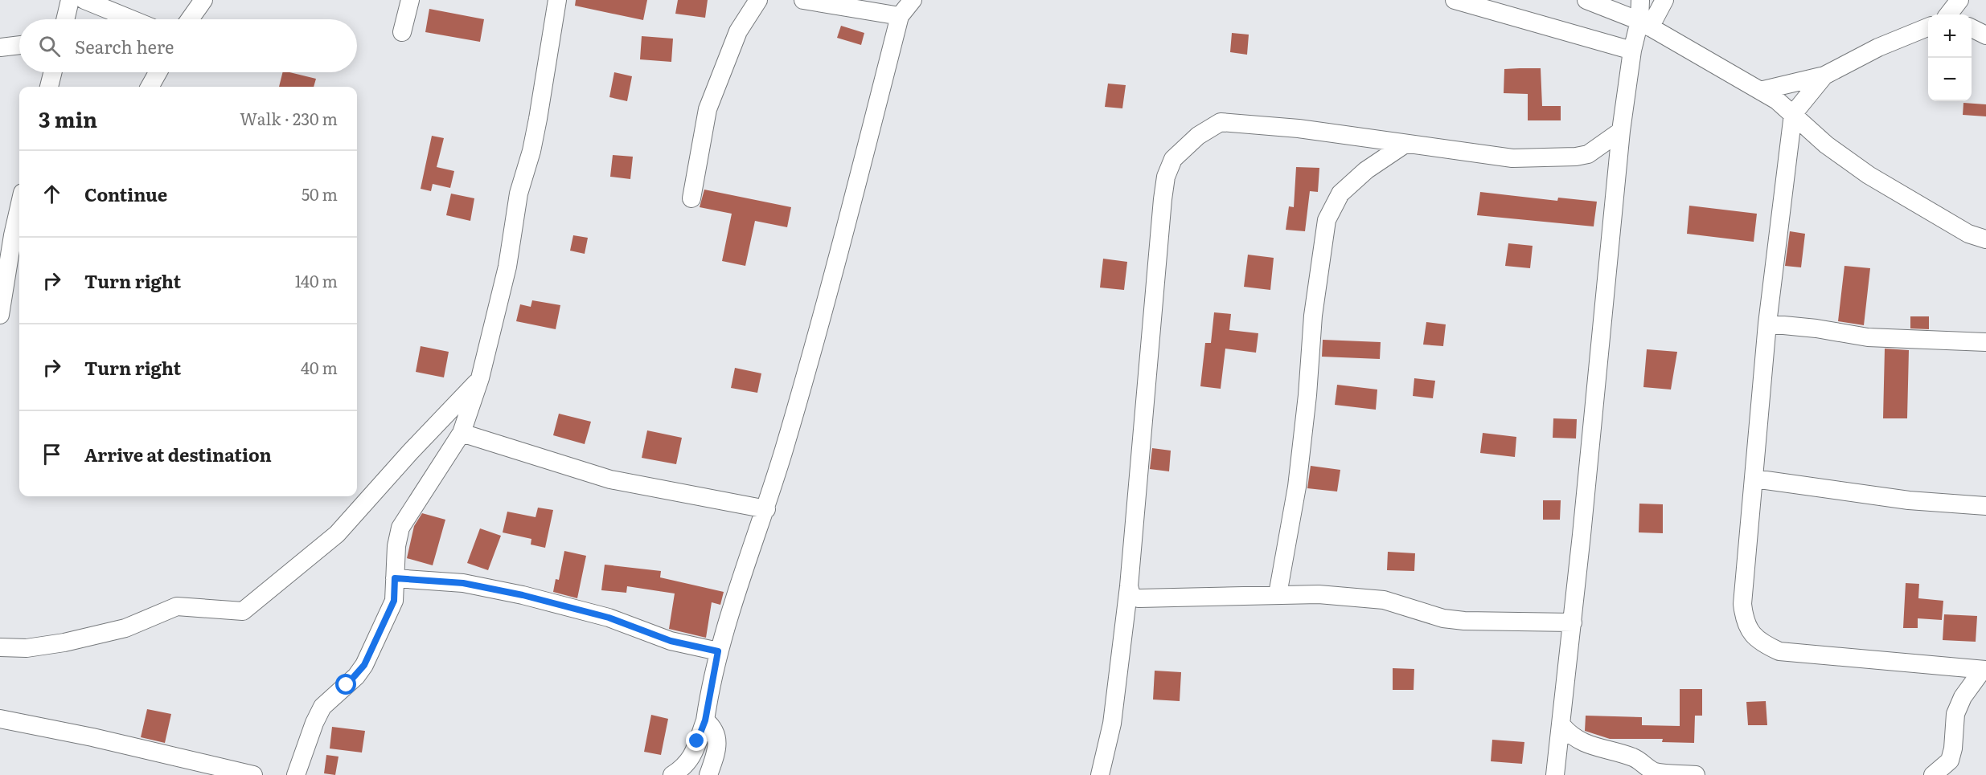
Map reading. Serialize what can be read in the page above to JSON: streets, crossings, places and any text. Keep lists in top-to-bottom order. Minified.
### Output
{"page":{"map_buttons":["+","−"],"search":"Search here","heading":["3 min","Walk · 230 m"],"list":[["Continue","50 m"],["Turn right","140 m"],["Turn right","40 m"],"Arrive at destination"]}}
